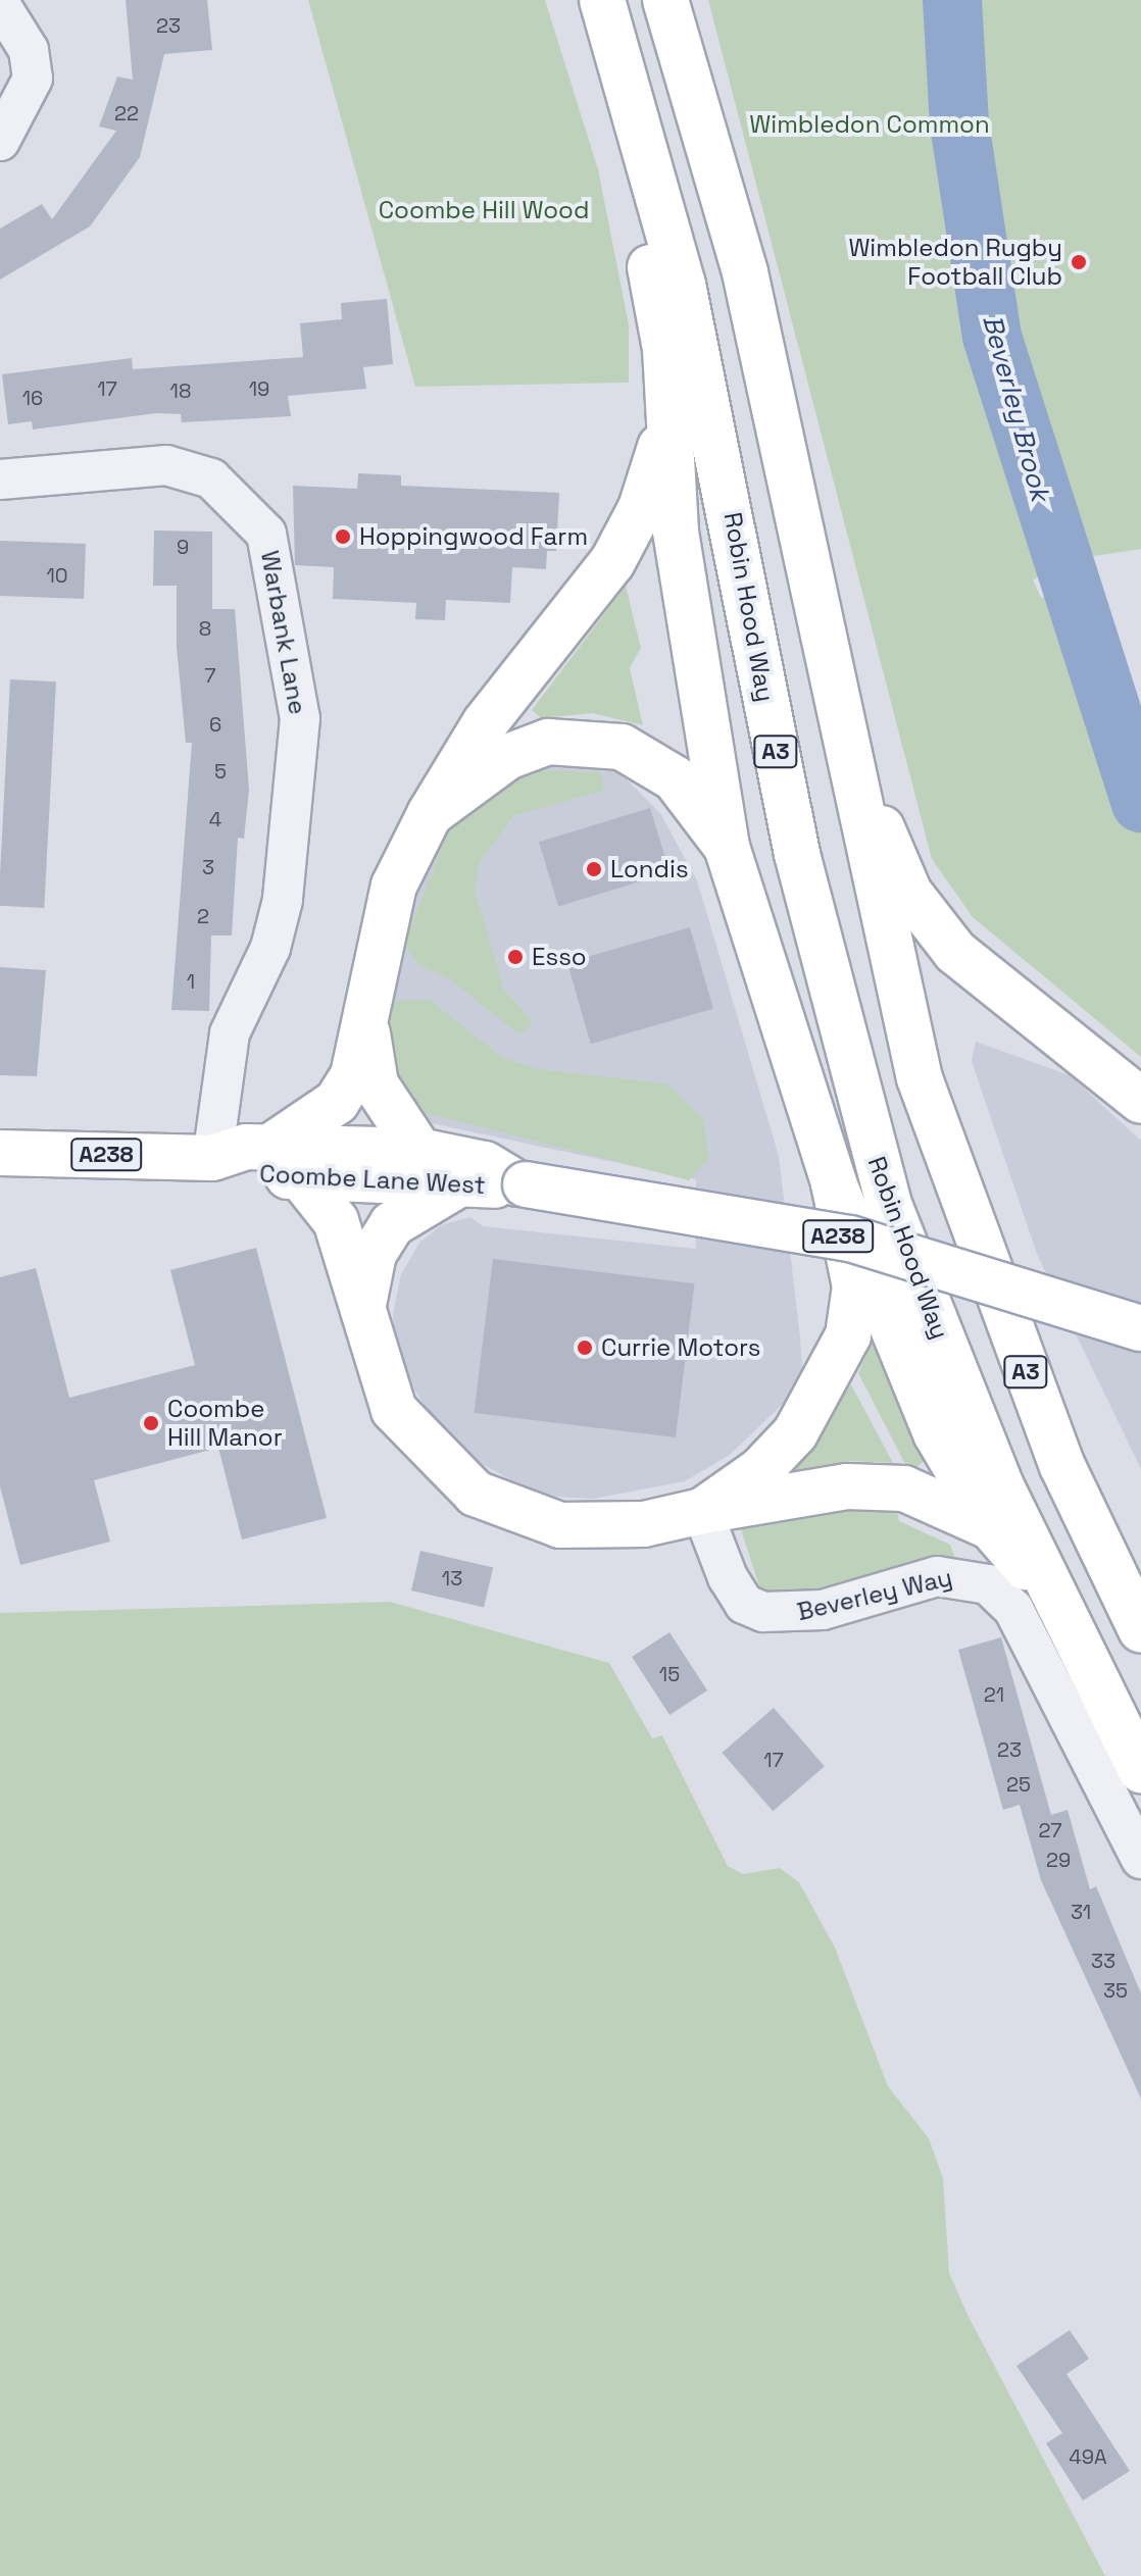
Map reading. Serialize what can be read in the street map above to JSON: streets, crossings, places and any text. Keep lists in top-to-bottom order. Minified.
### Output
{"streets":{"main road":["Robin Hood Way","A3","A238","Coombe Lane West"],"street":["Warbank Lane","Beverley Way"]},"crossings":[["Robin Hood Way","A3"],["Warbank Lane","Coombe Lane West"],["A238","Coombe Lane West"]],"water":["Beverley Brook"],"parks":["Wimbledon Common","Coombe Hill Wood"],"places":["Wimbledon Rugby Football Club","Hoppingwood Farm","Londis","Esso","Currie Motors","Coombe Hill Manor"],"house_numbers":["23","22","17","19","18","16","9","10","8","7","6","5","4","3","2","1","13","15","21","23","17","25","27","29","31","33","35","49A"]}
